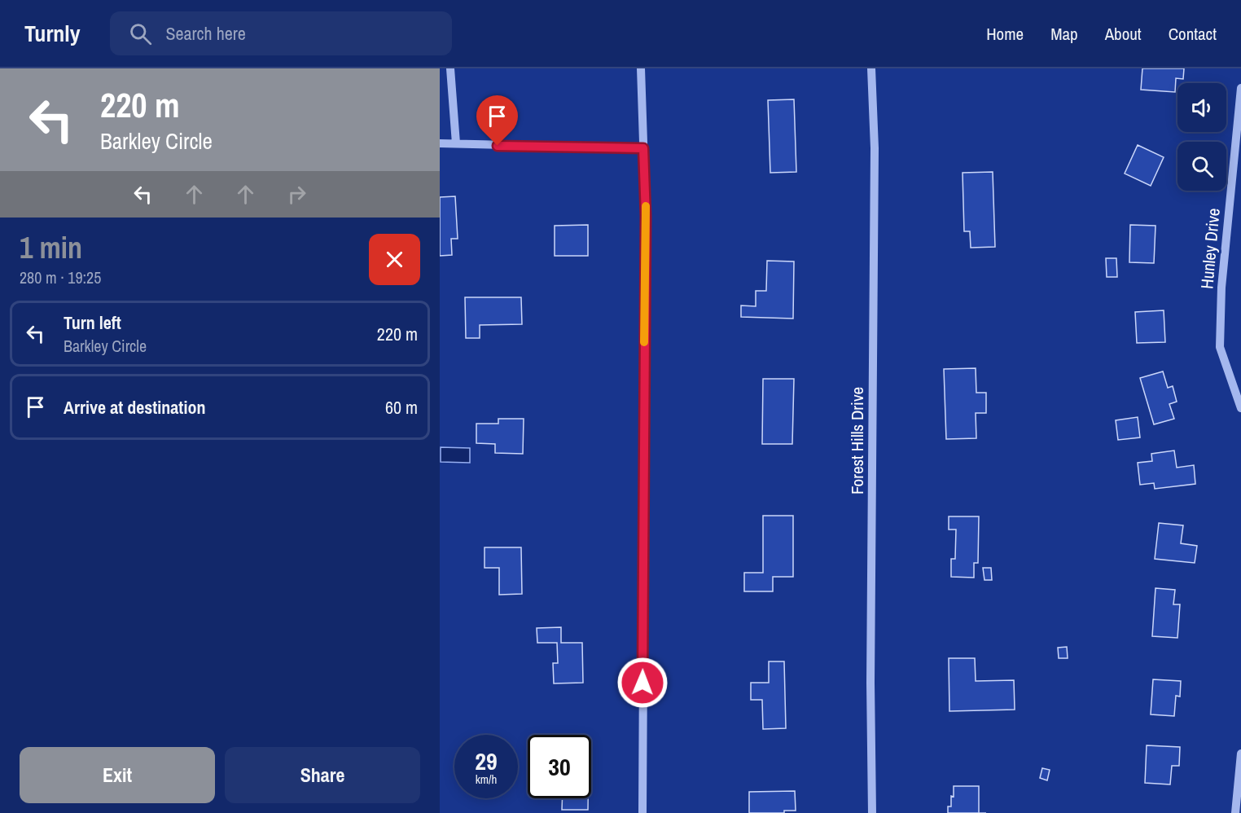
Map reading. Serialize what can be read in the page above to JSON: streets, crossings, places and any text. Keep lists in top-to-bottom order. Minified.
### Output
{"streets":{"street":["Hunley Drive","Forest Hills Drive"]},"page":{"header":"Turnly","search":"Search here","nav":["Home","Map","About","Contact"],"turn":["220 m","Barkley Circle"],"heading":["1 min","280 m · 19:25"],"list":[{"name":"Turn left","note":"Barkley Circle","value":"220 m"},{"name":"Arrive at destination","value":"60 m"}],"speed":"29 km/h","limit":"30","buttons":["Exit","Share"]}}
